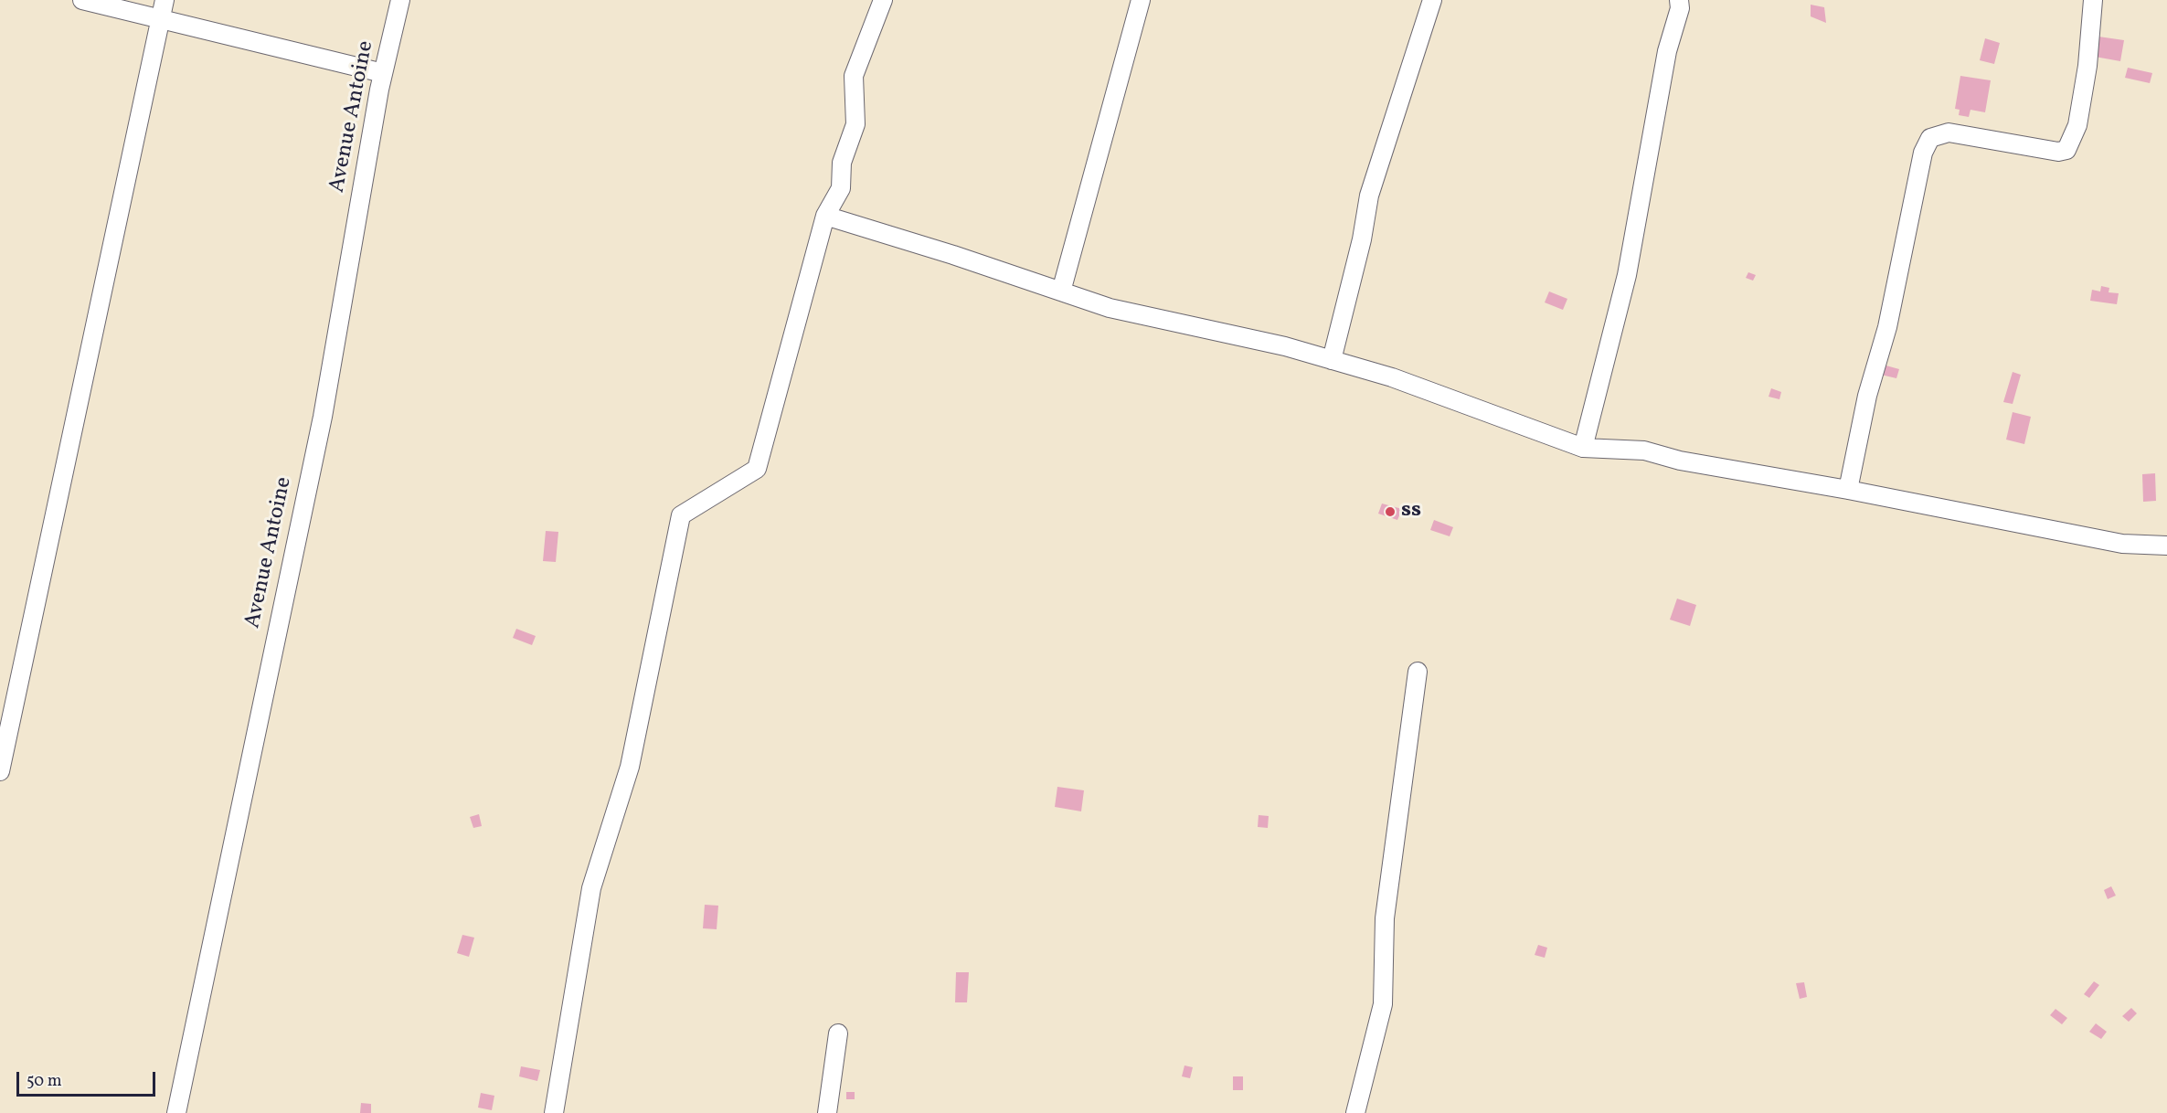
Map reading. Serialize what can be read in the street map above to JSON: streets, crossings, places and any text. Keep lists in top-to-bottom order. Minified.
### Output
{"streets":{"street":["Avenue Antoine"]},"places":["ss"],"scale_bar":"50 m"}
